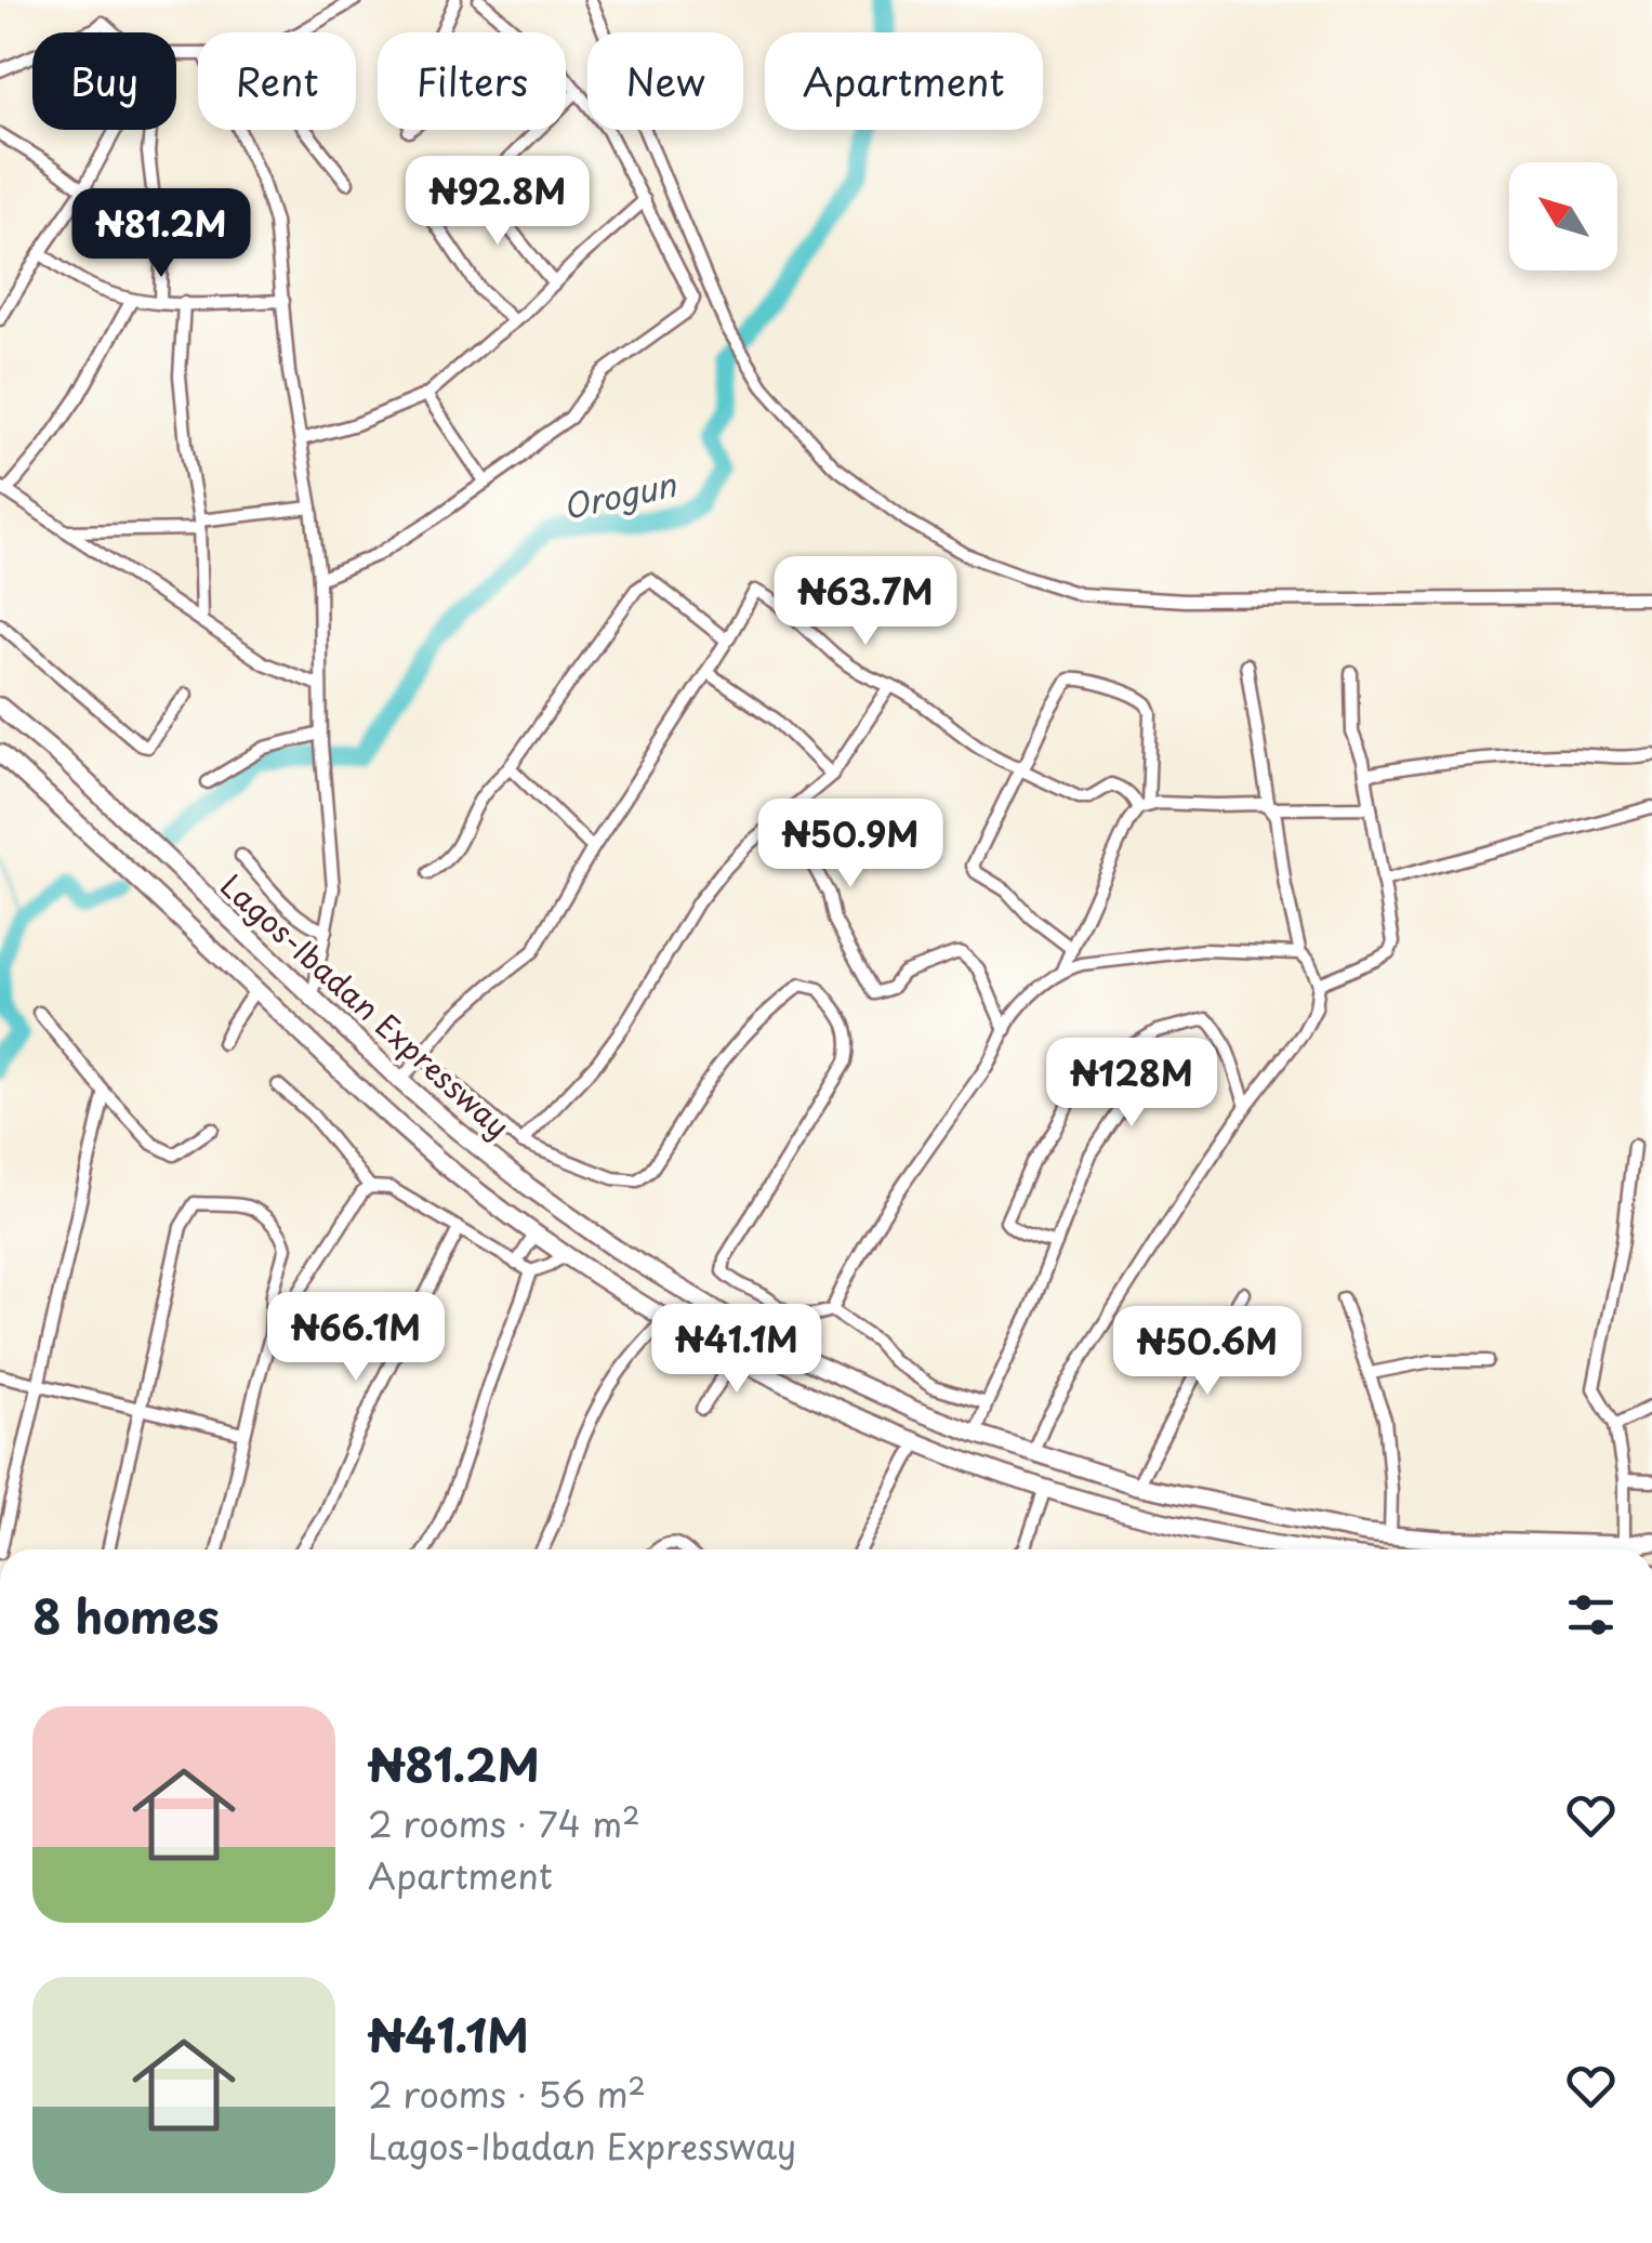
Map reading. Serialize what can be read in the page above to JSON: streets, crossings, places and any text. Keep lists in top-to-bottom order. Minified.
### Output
{"streets":{"highway":["Lagos-Ibadan Expressway"]},"water":["Orogun"],"north":"top left","page":{"chip":["Buy","Rent","Filters","New","Apartment"],"price":["₦92.8M","₦81.2M","₦63.7M","₦50.9M","₦128M","₦66.1M","₦41.1M","₦50.6M"],"heading":"8 homes","list":[{"name":"₦81.2M","note":"2 rooms · 74 m² · Apartment"},{"name":"₦41.1M","note":"2 rooms · 56 m² · Lagos-Ibadan Expressway"}]}}
